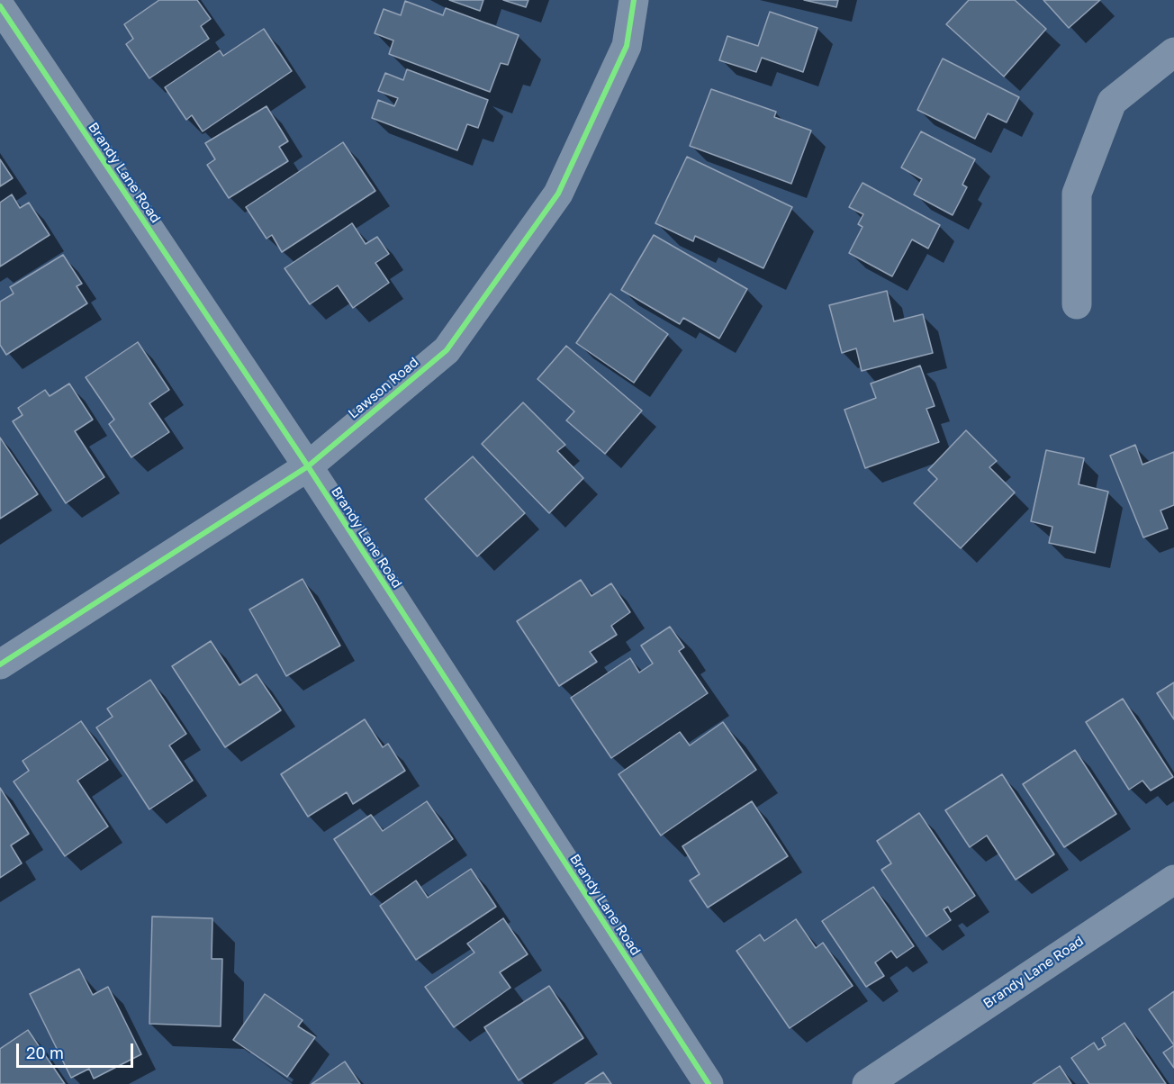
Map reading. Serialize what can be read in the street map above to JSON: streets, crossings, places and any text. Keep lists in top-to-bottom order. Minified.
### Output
{"streets":{"street":["Brandy Lane Road","Lawson Road"]},"crossings":[["Brandy Lane Road","Lawson Road"]],"scale_bar":"20 m"}
